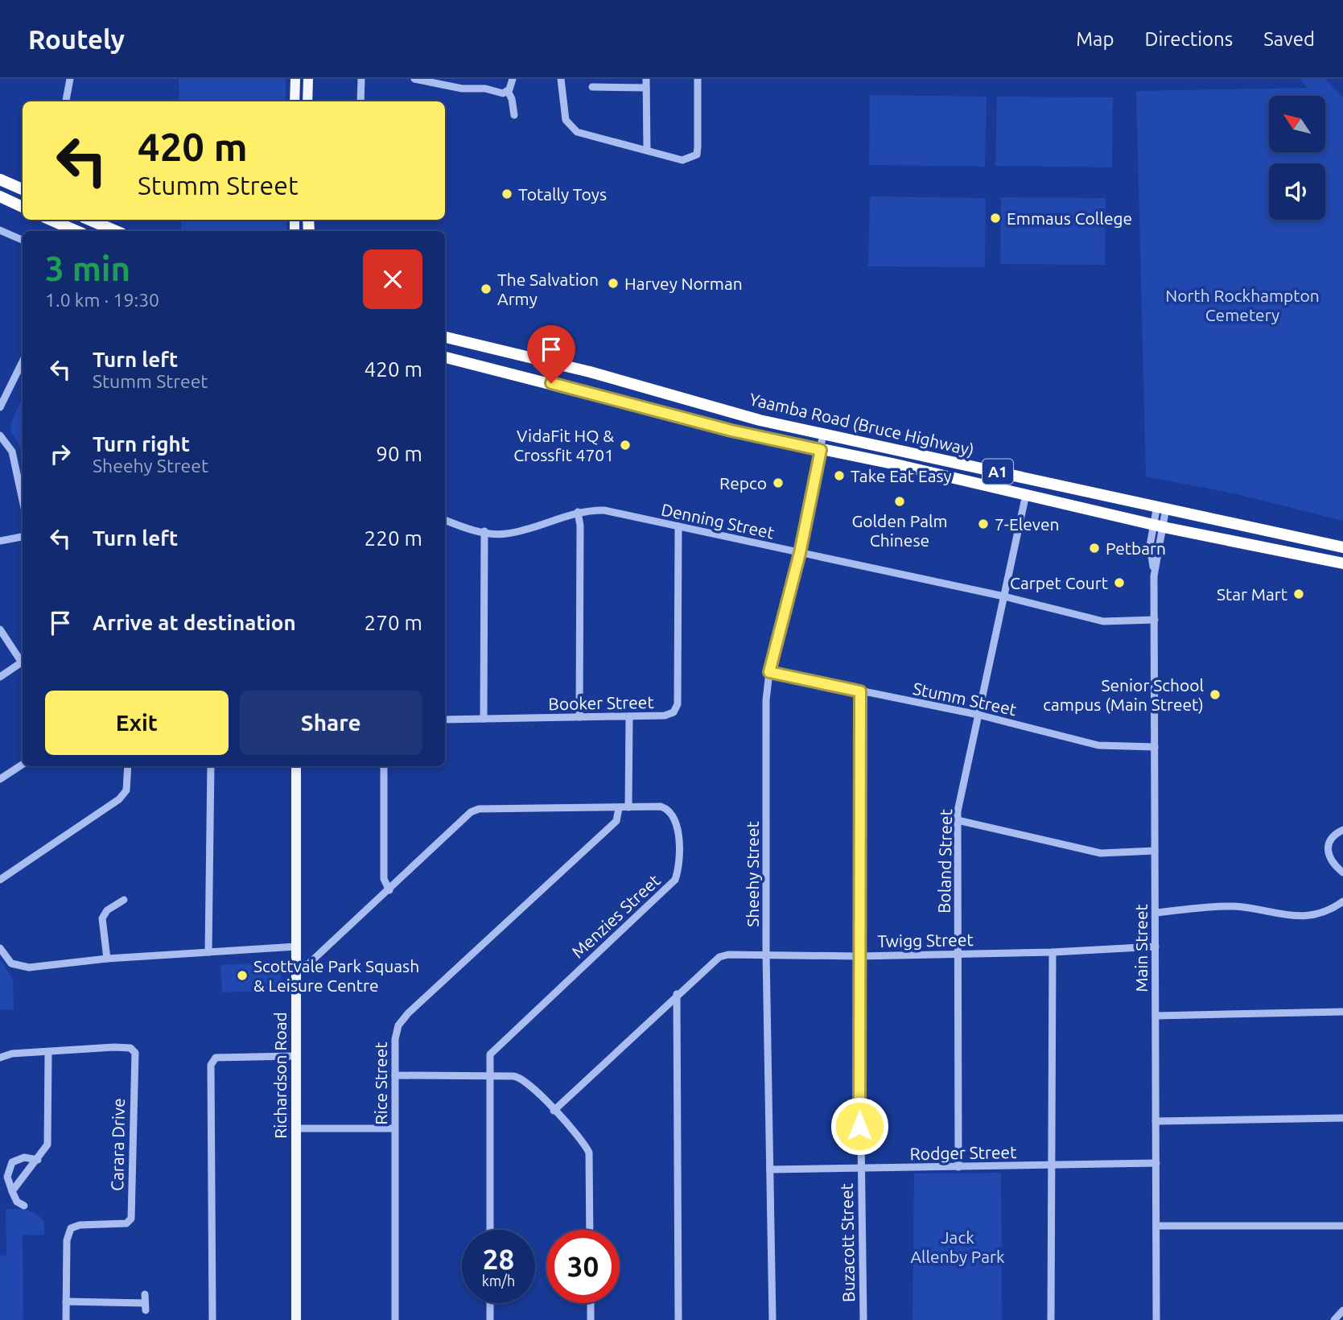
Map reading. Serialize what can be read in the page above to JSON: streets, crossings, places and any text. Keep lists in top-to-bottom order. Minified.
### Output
{"streets":{"highway":["Yaamba Road (Bruce Highway)","A1"],"main road":["Richardson Road"],"street":["Denning Street","Stumm Street","Booker Street","Boland Street","Sheehy Street","Menzies Street","Twigg Street","Main Street","Rice Street","Carara Drive","Rodger Street","Buzacott Street"]},"crossings":[["Yaamba Road (Bruce Highway)","Boland Street"],["Yaamba Road (Bruce Highway)","Sheehy Street"],["Yaamba Road (Bruce Highway)","Main Street"],["Denning Street","Booker Street"],["Denning Street","Boland Street"],["Denning Street","Sheehy Street"],["Denning Street","Main Street"],["Stumm Street","Boland Street"],["Stumm Street","Sheehy Street"],["Stumm Street","Main Street"],["Stumm Street","Buzacott Street"],["Boland Street","Twigg Street"],["Boland Street","Rodger Street"],["Sheehy Street","Twigg Street"],["Sheehy Street","Rodger Street"],["Menzies Street","Richardson Road"],["Menzies Street","Rice Street"],["Twigg Street","Main Street"],["Twigg Street","Buzacott Street"],["Main Street","Rodger Street"],["Rodger Street","Buzacott Street"]],"parks":["North Rockhampton Cemetery","Jack Allenby Park"],"places":["Totally Toys","Emmaus College","Harvey Norman","The Salvation Army","VidaFit HQ & Crossfit 4701","Take Eat Easy","Repco","Golden Palm Chinese","7-Eleven","Petbarn","Carpet Court","Star Mart","Senior School campus (Main Street)","Scottvale Park Squash & Leisure Centre"],"north":"top left","page":{"header":"Routely","nav":["Map","Directions","Saved"],"turn":["420 m","Stumm Street"],"heading":["3 min","1.0 km · 19:30"],"list":[{"name":"Turn left","note":"Stumm Street","value":"420 m"},{"name":"Turn right","note":"Sheehy Street","value":"90 m"},{"name":"Turn left","value":"220 m"},{"name":"Arrive at destination","value":"270 m"}],"buttons":["Exit","Share"],"speed":"28 km/h","limit":"30"}}
